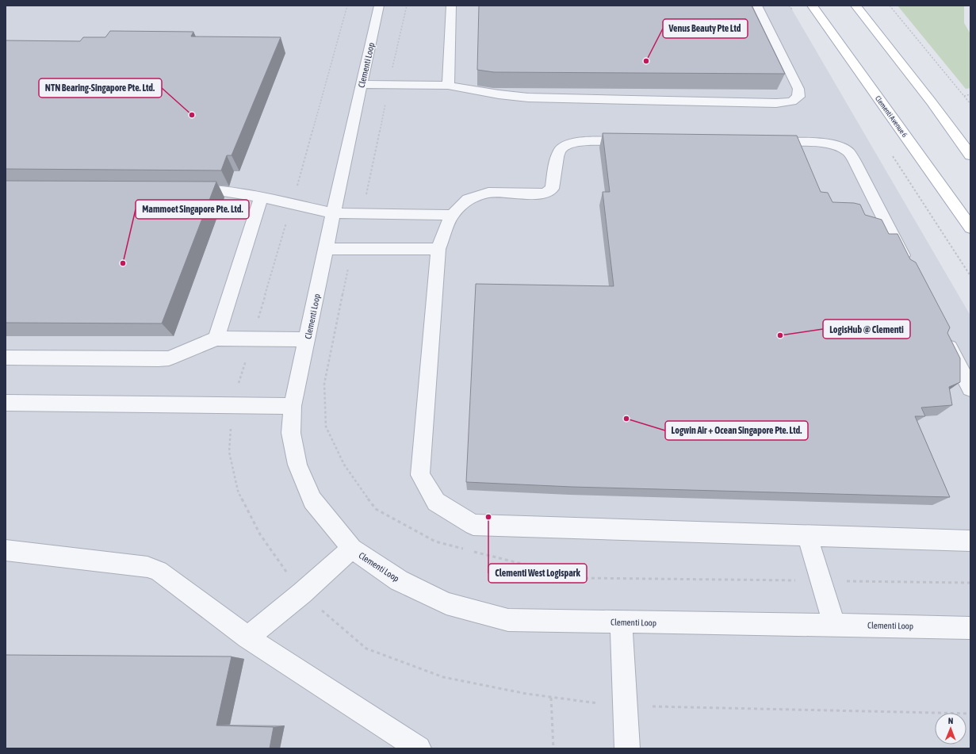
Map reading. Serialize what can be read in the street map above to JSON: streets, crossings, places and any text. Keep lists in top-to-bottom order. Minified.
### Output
{"streets":{"main road":["Clementi Avenue 6"],"street":["Clementi Loop"]},"places":["Venus Beauty Pte Ltd","NTN Bearing-Singapore Pte. Ltd.","Mammoet Singapore Pte. Ltd.","LogisHub @ Clementi","Logwin Air + Ocean Singapore Pte. Ltd.","Clementi West Logispark"],"north":"top"}
